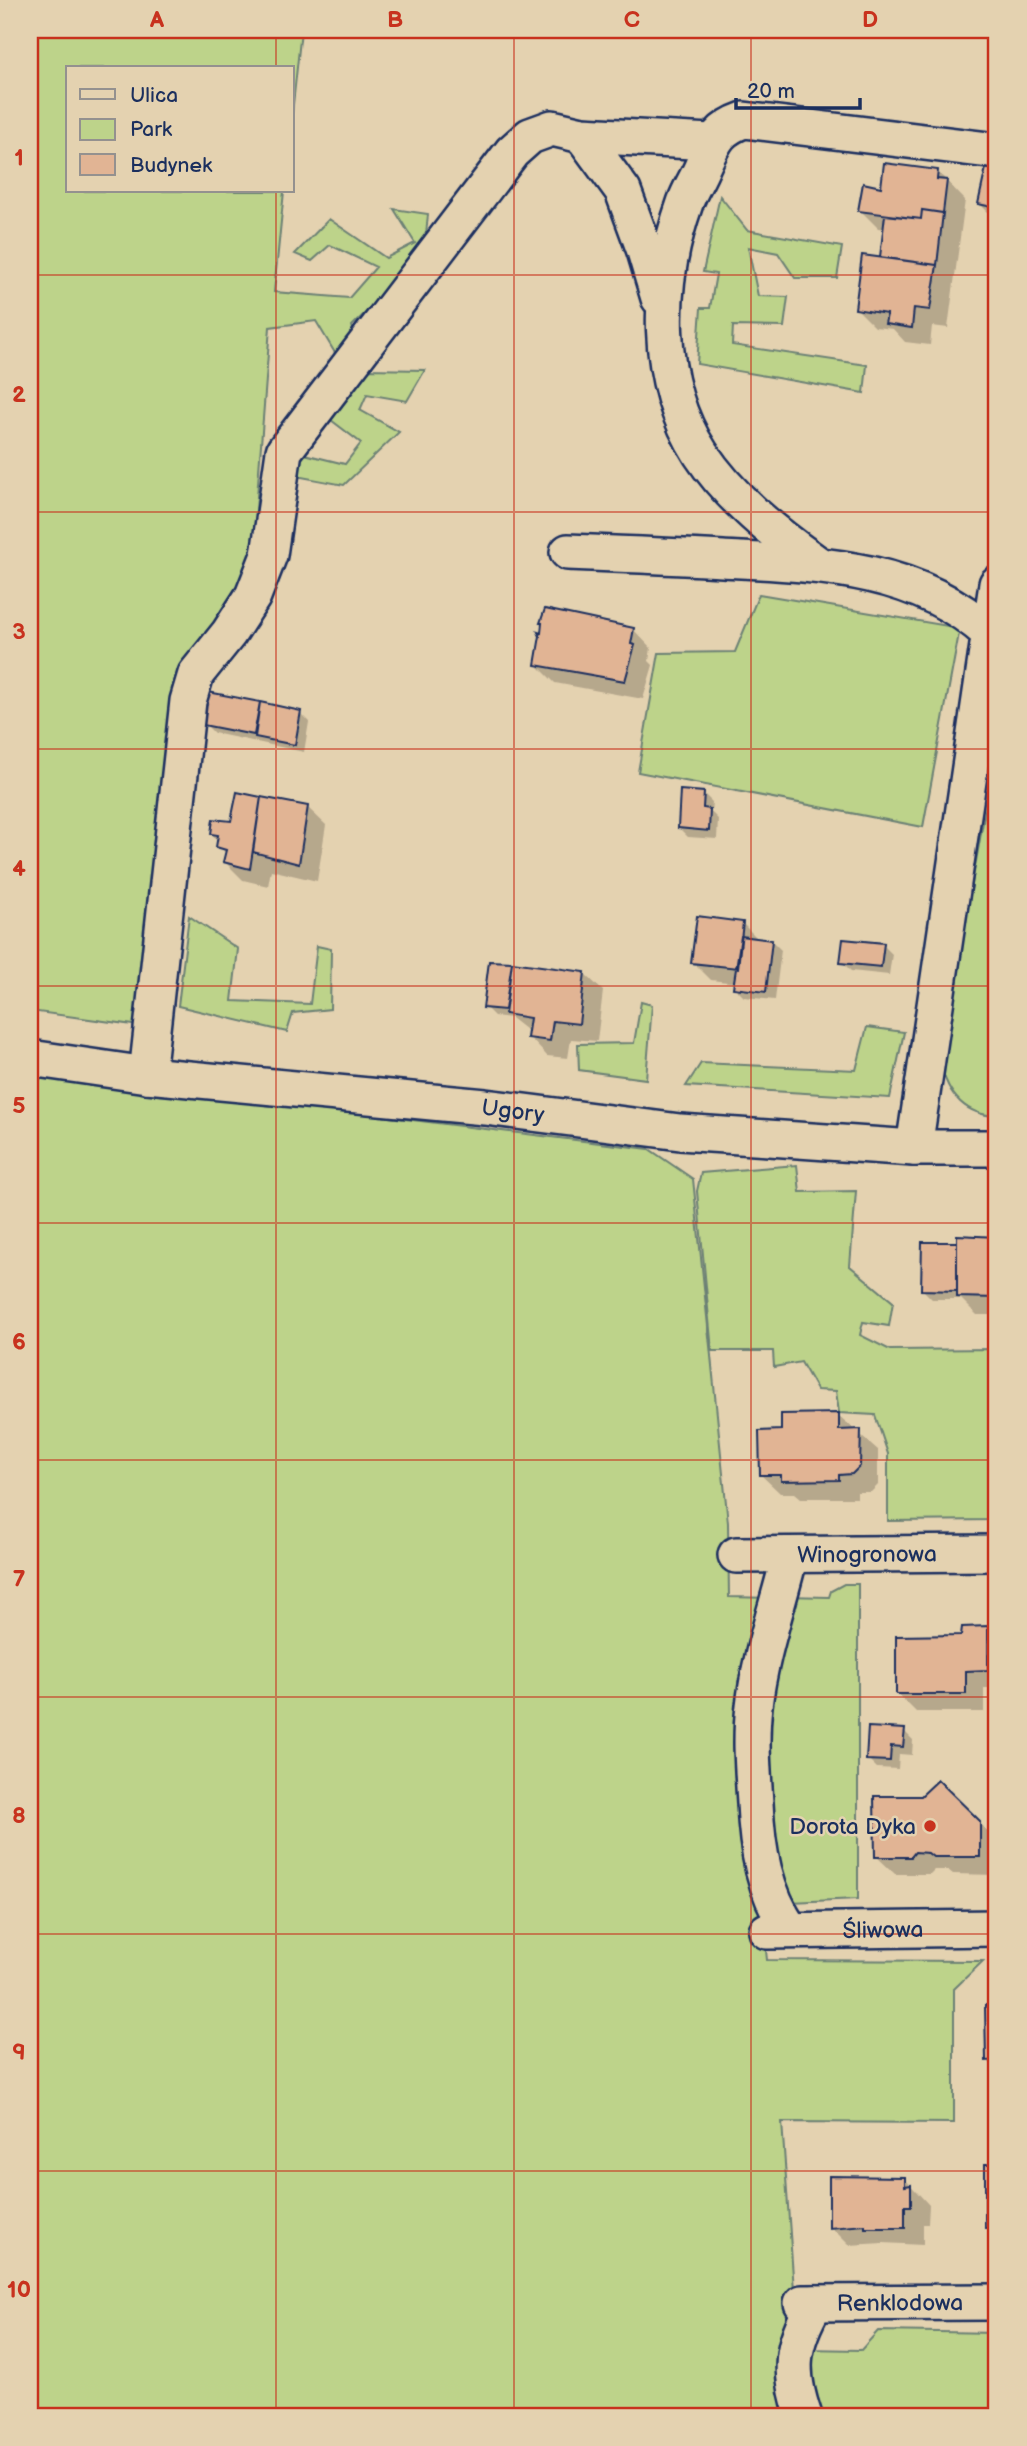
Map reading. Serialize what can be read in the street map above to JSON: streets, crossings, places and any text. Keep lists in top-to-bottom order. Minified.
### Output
{"streets":{"street":["Ugory","Winogronowa","Śliwowa","Renklodowa"]},"crossings":[["Winogronowa","Śliwowa"]],"places":["Dorota Dyka"],"legend":["Ulica","Park","Budynek"],"scale_bar":"20 m","grid":{"columns":["A","B","C","D"],"rows":["1","2","3","4","5","6","7","8","9","10"]}}
